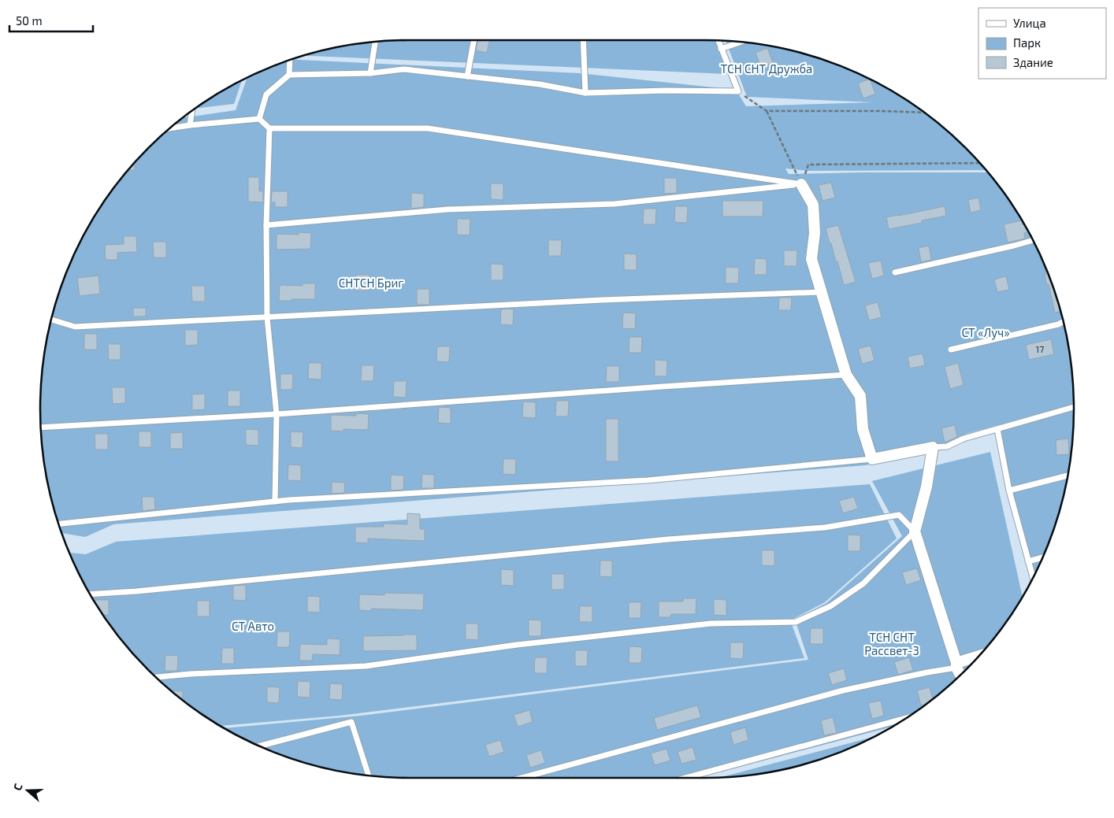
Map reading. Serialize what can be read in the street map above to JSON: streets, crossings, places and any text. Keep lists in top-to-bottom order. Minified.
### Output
{"parks":["ТСН СНТ Дружба","СНТСН Бриг","СТ «Луч»","СТ Авто","ТСН СНТ Рассвет-3"],"house_numbers":["17"],"legend":["Улица","Парк","Здание"],"scale_bar":"50 m","north":"left"}
